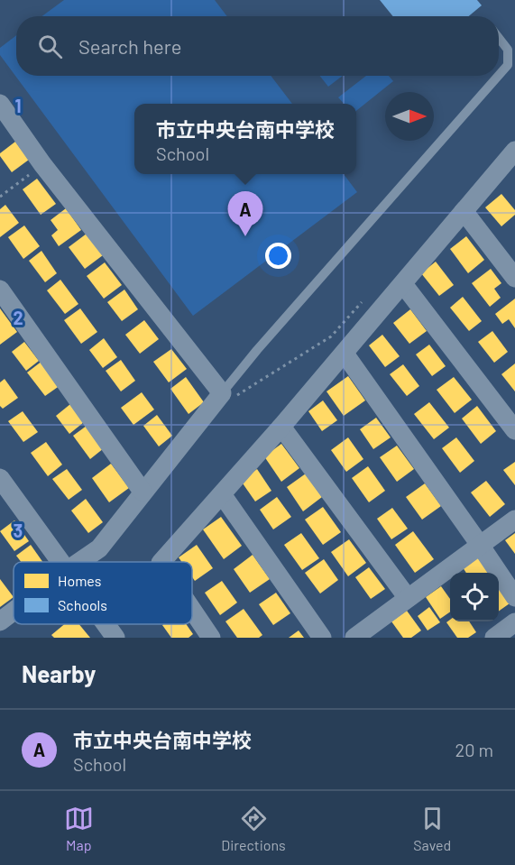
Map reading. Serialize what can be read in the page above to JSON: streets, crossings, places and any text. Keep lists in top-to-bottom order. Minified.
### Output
{"legend":["Homes","Schools"],"north":"right","page":{"search":"Search here","popup":["市立中央台南中学校","School"],"pins":"A","heading":"Nearby","list":[{"mark":"A","name":"市立中央台南中学校","note":"School","value":"20 m"}],"nav":["Map","Directions","Saved"]},"grid":{"rows":["1","2","3"]}}
